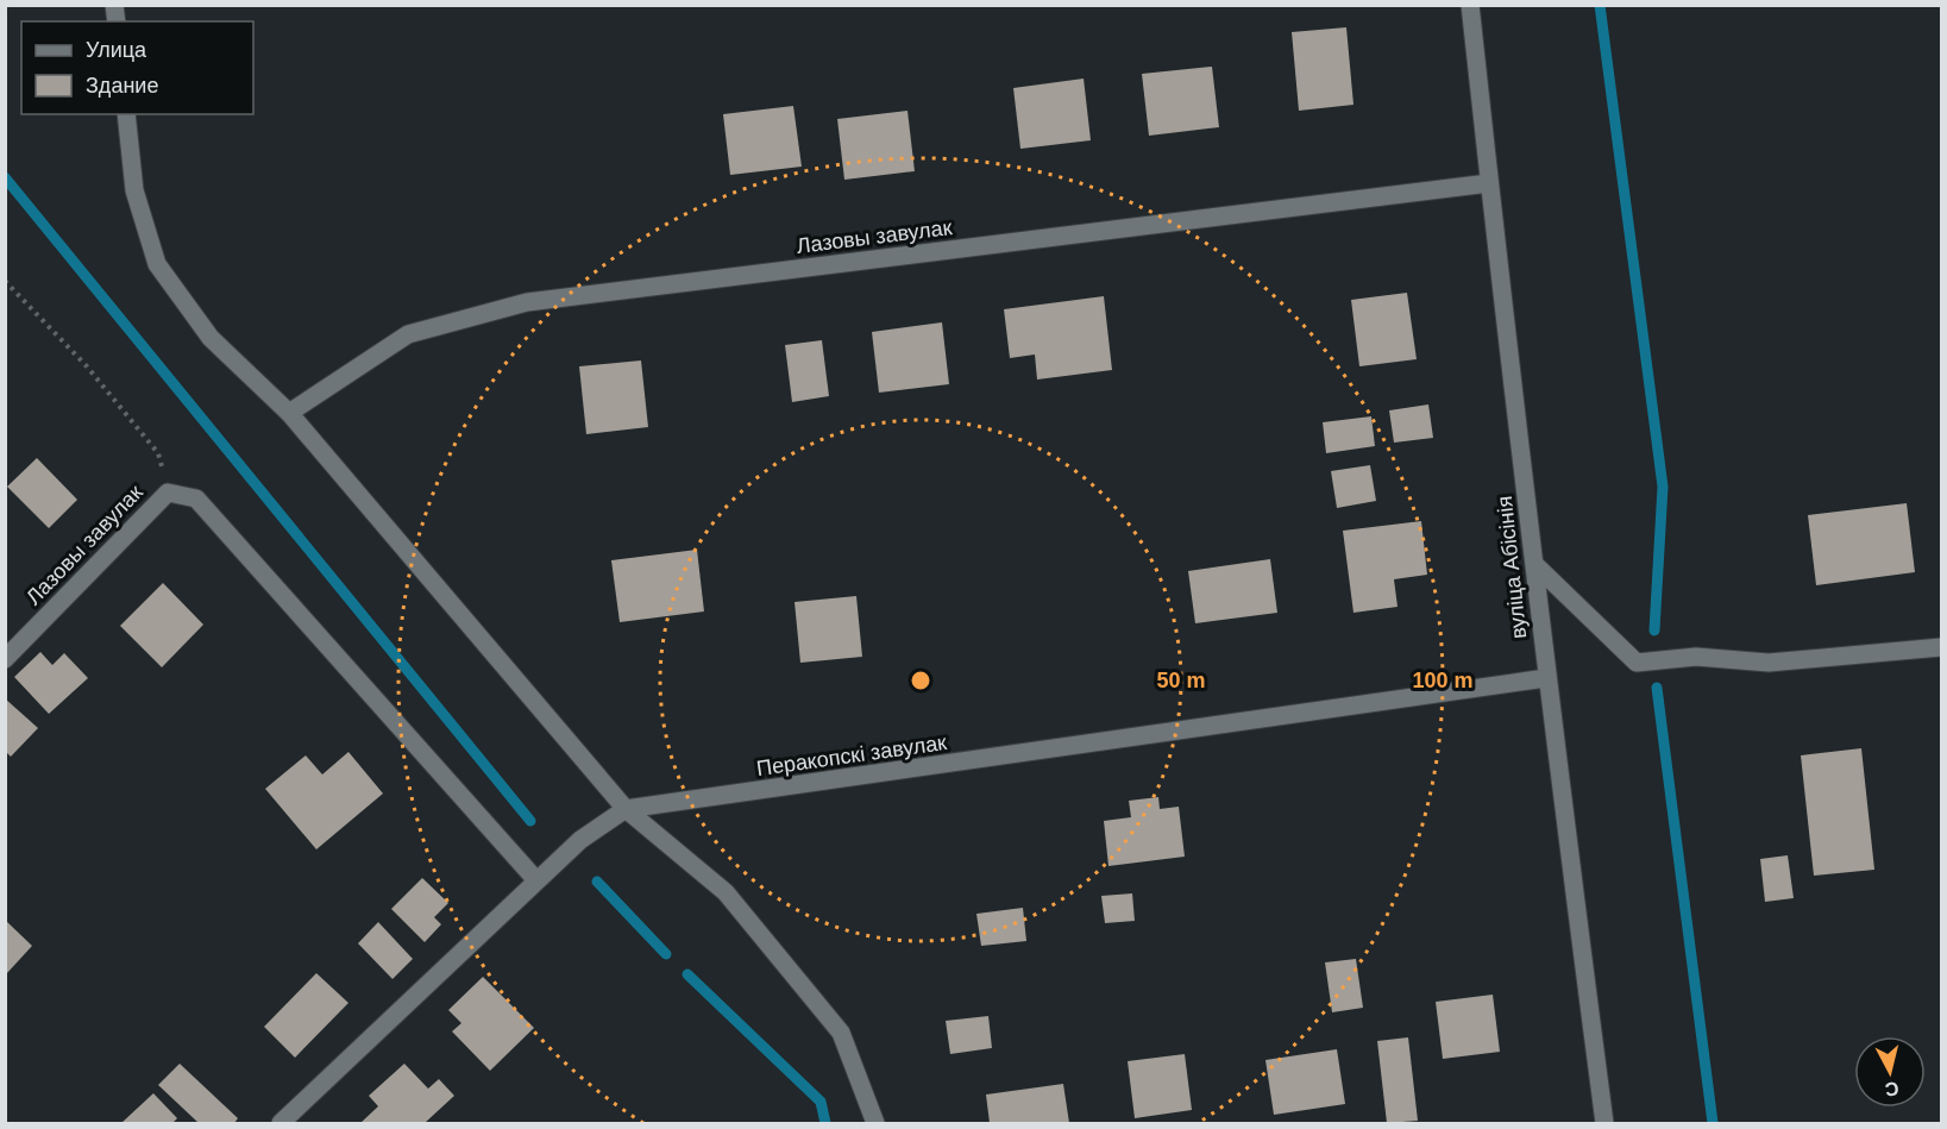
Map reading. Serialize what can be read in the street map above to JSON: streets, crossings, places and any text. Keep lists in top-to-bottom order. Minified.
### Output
{"streets":{"street":["Лазовы завулак","вуліца Абісінія","Перакопскі завулак"]},"crossings":[["Лазовы завулак","вуліца Абісінія"],["вуліца Абісінія","Перакопскі завулак"]],"legend":["Улица","Здание"],"north":"bottom","rings":["50 m","100 m"]}
